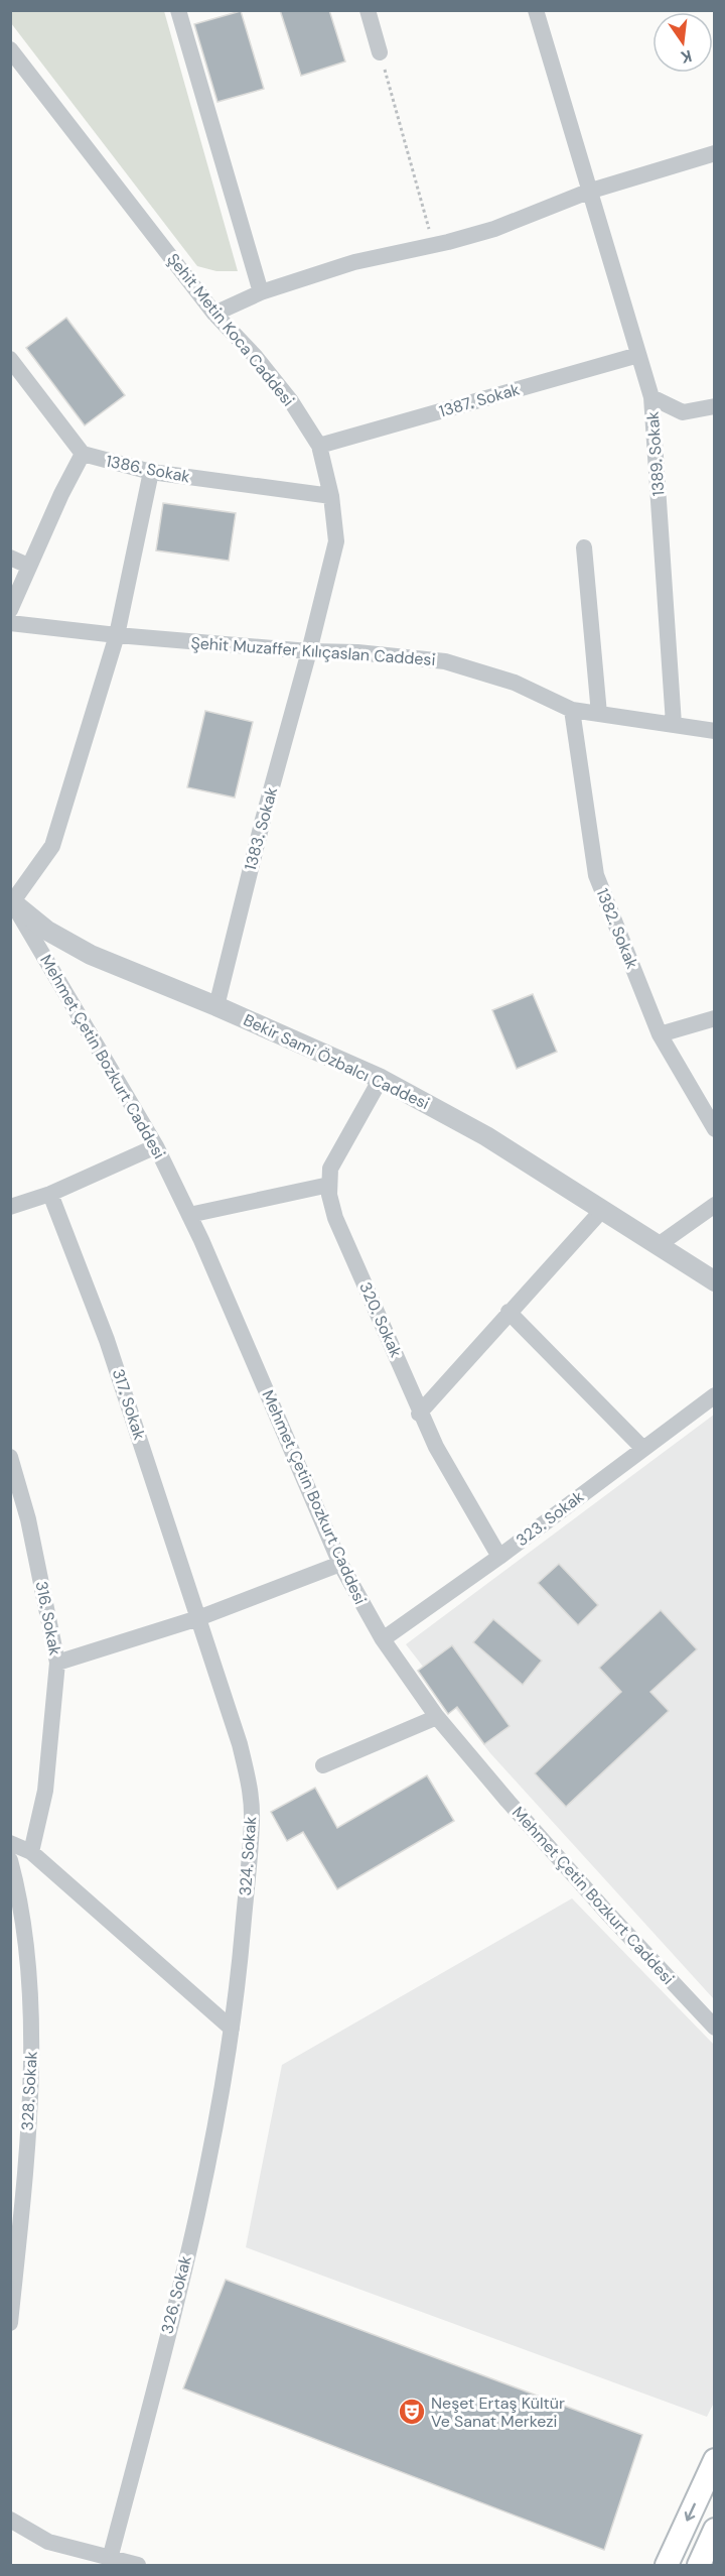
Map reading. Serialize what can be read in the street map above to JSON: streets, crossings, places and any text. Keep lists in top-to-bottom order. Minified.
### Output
{"streets":{"street":["Şehit Metin Koca Caddesi","1387. Sokak","1389. Sokak","1386. Sokak","Şehit Muzaffer Kılıçaslan Caddesi","1383. Sokak","1382. Sokak","Mehmet Çetin Bozkurt Caddesi","Bekir Sami Özbalcı Caddesi","320. Sokak","317. Sokak","323. Sokak","316. Sokak","324. Sokak","328. Sokak","326. Sokak"]},"crossings":[["Şehit Metin Koca Caddesi","1387. Sokak"],["Şehit Metin Koca Caddesi","1386. Sokak"],["Şehit Metin Koca Caddesi","Şehit Muzaffer Kılıçaslan Caddesi"],["Şehit Metin Koca Caddesi","1383. Sokak"],["1387. Sokak","1389. Sokak"],["1389. Sokak","Şehit Muzaffer Kılıçaslan Caddesi"],["Şehit Muzaffer Kılıçaslan Caddesi","1383. Sokak"],["Şehit Muzaffer Kılıçaslan Caddesi","1382. Sokak"],["1383. Sokak","Bekir Sami Özbalcı Caddesi"],["Mehmet Çetin Bozkurt Caddesi","Bekir Sami Özbalcı Caddesi"],["Mehmet Çetin Bozkurt Caddesi","323. Sokak"],["Bekir Sami Özbalcı Caddesi","320. Sokak"],["320. Sokak","323. Sokak"],["317. Sokak","324. Sokak"],["324. Sokak","326. Sokak"]],"places":{"theatre":["Neşet Ertaş Kültür Ve Sanat Merkezi"]},"north":"bottom"}
